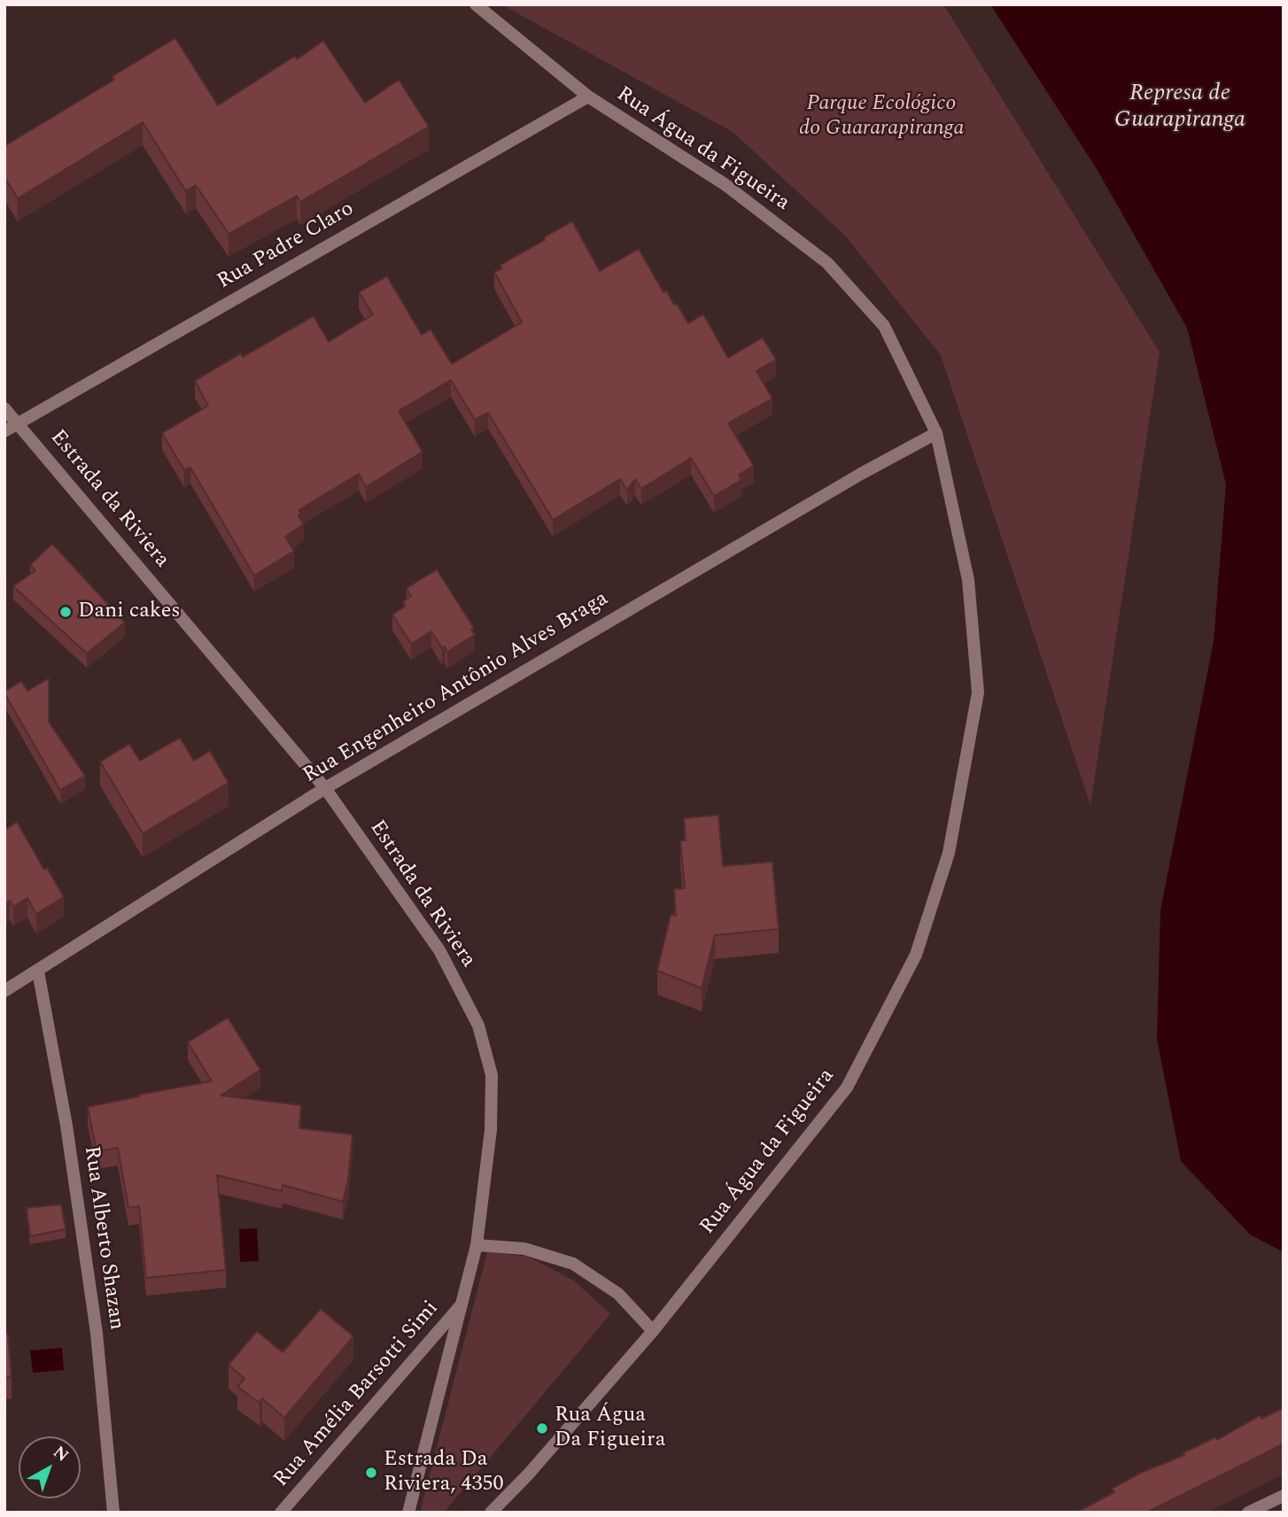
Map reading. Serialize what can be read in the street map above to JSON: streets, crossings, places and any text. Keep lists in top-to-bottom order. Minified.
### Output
{"streets":{"street":["Rua Água da Figueira","Rua Padre Claro","Estrada da Riviera","Rua Engenheiro Antônio Alves Braga","Rua Alberto Shazan","Rua Amélia Barsotti Simi"]},"crossings":[["Rua Água da Figueira","Rua Padre Claro"],["Rua Água da Figueira","Rua Engenheiro Antônio Alves Braga"],["Rua Padre Claro","Estrada da Riviera"],["Estrada da Riviera","Rua Engenheiro Antônio Alves Braga"],["Estrada da Riviera","Rua Amélia Barsotti Simi"],["Rua Engenheiro Antônio Alves Braga","Rua Alberto Shazan"]],"water":["Represa de Guarapiranga"],"parks":["Parque Ecológico do Guararapiranga"],"places":["Dani cakes","Rua Água Da Figueira","Estrada Da Riviera, 4350"],"north":"top right"}
